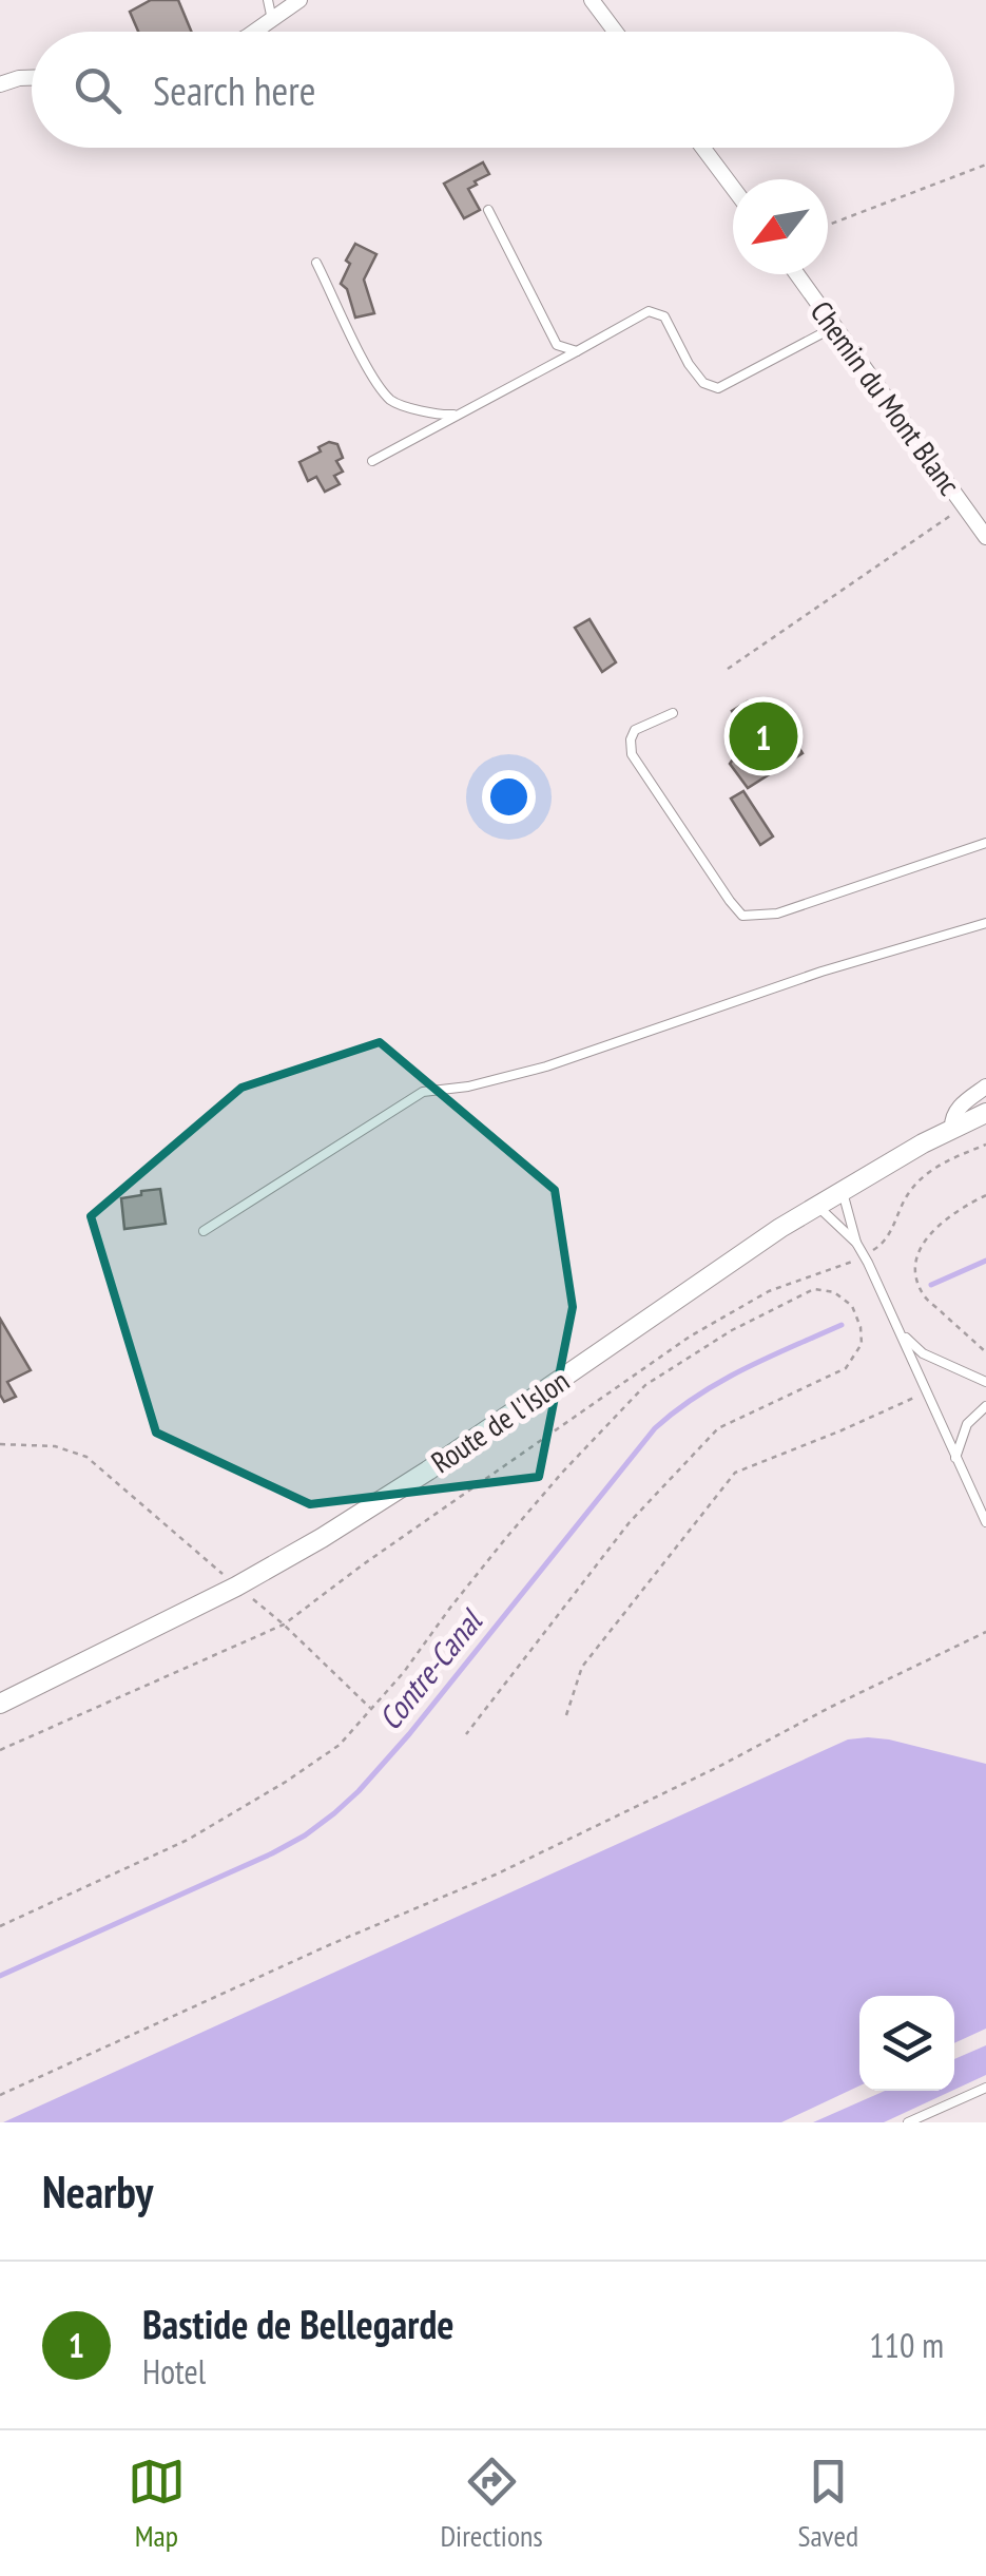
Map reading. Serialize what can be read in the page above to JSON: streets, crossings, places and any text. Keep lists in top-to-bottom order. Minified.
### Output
{"streets":{"street":["Chemin du Mont Blanc","Route de l'Islon"]},"water":["Contre-Canal"],"north":"bottom left","page":{"search":"Search here","pins":"1","heading":"Nearby","list":[{"mark":"1","name":"Bastide de Bellegarde","note":"Hotel","value":"110 m"}],"nav":["Map","Directions","Saved"]}}
